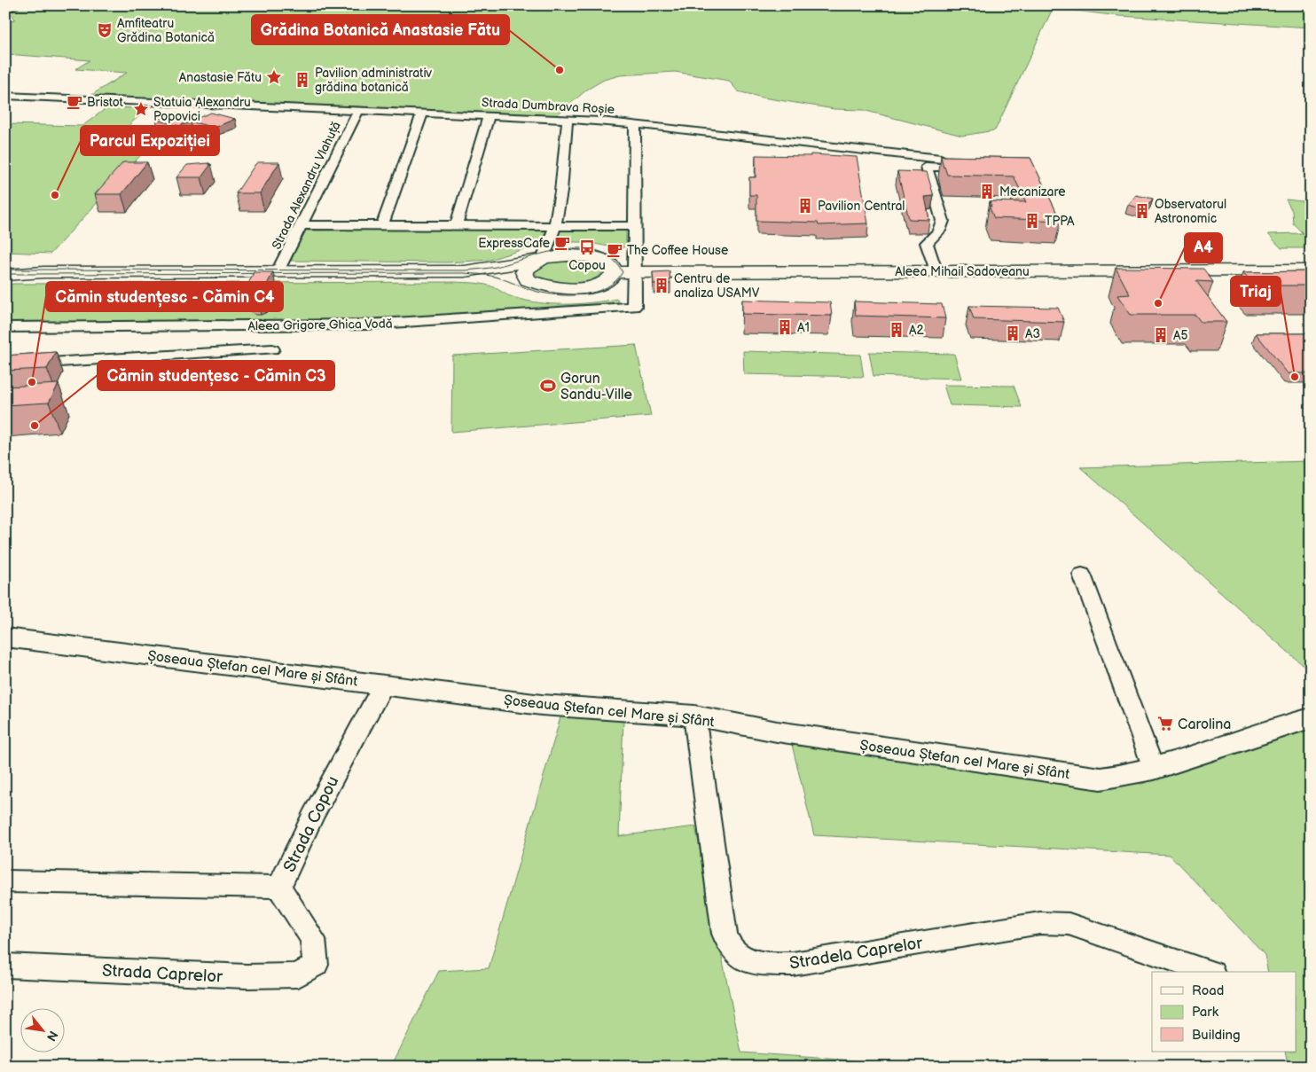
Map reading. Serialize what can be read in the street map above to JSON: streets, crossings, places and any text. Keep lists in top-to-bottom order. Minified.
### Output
{"streets":{"main road":["Aleea Mihail Sadoveanu"],"street":["Strada Dumbrava Roșie","Strada Alexandru Vlahuță","Aleea Grigore Ghica Vodă","Șoseaua Ștefan cel Mare și Sfânt","Strada Copou","Stradela Caprelor","Strada Caprelor"]},"crossings":[["Strada Dumbrava Roșie","Strada Alexandru Vlahuță"],["Strada Dumbrava Roșie","Aleea Mihail Sadoveanu"],["Aleea Mihail Sadoveanu","Aleea Grigore Ghica Vodă"],["Șoseaua Ștefan cel Mare și Sfânt","Strada Copou"],["Șoseaua Ștefan cel Mare și Sfânt","Stradela Caprelor"],["Strada Copou","Strada Caprelor"]],"places":{"theatre":["Amfiteatru Grădina Botanică"],"other":["Grădina Botanică Anastasie Fătu","Parcul Expoziției","A4","Triaj","Cămin studențesc - Cămin C4","Cămin studențesc - Cămin C3"],"place":["Anastasie Fătu","Statuia Alexandru Popovici"],"building":["Pavilion administrativ grădina botanică","Mecanizare","Pavilion Central","Observatorul Astronomic","TPPA","Centru de analiza USAMV","A1","A2","A3","A5"],"cafe":["Bristot","ExpressCafe","The Coffee House"],"bus stop":["Copou"],"sports":["Gorun Sandu-Ville"],"supermarket":["Carolina"]},"legend":["Road","Park","Building"],"north":"bottom right"}
